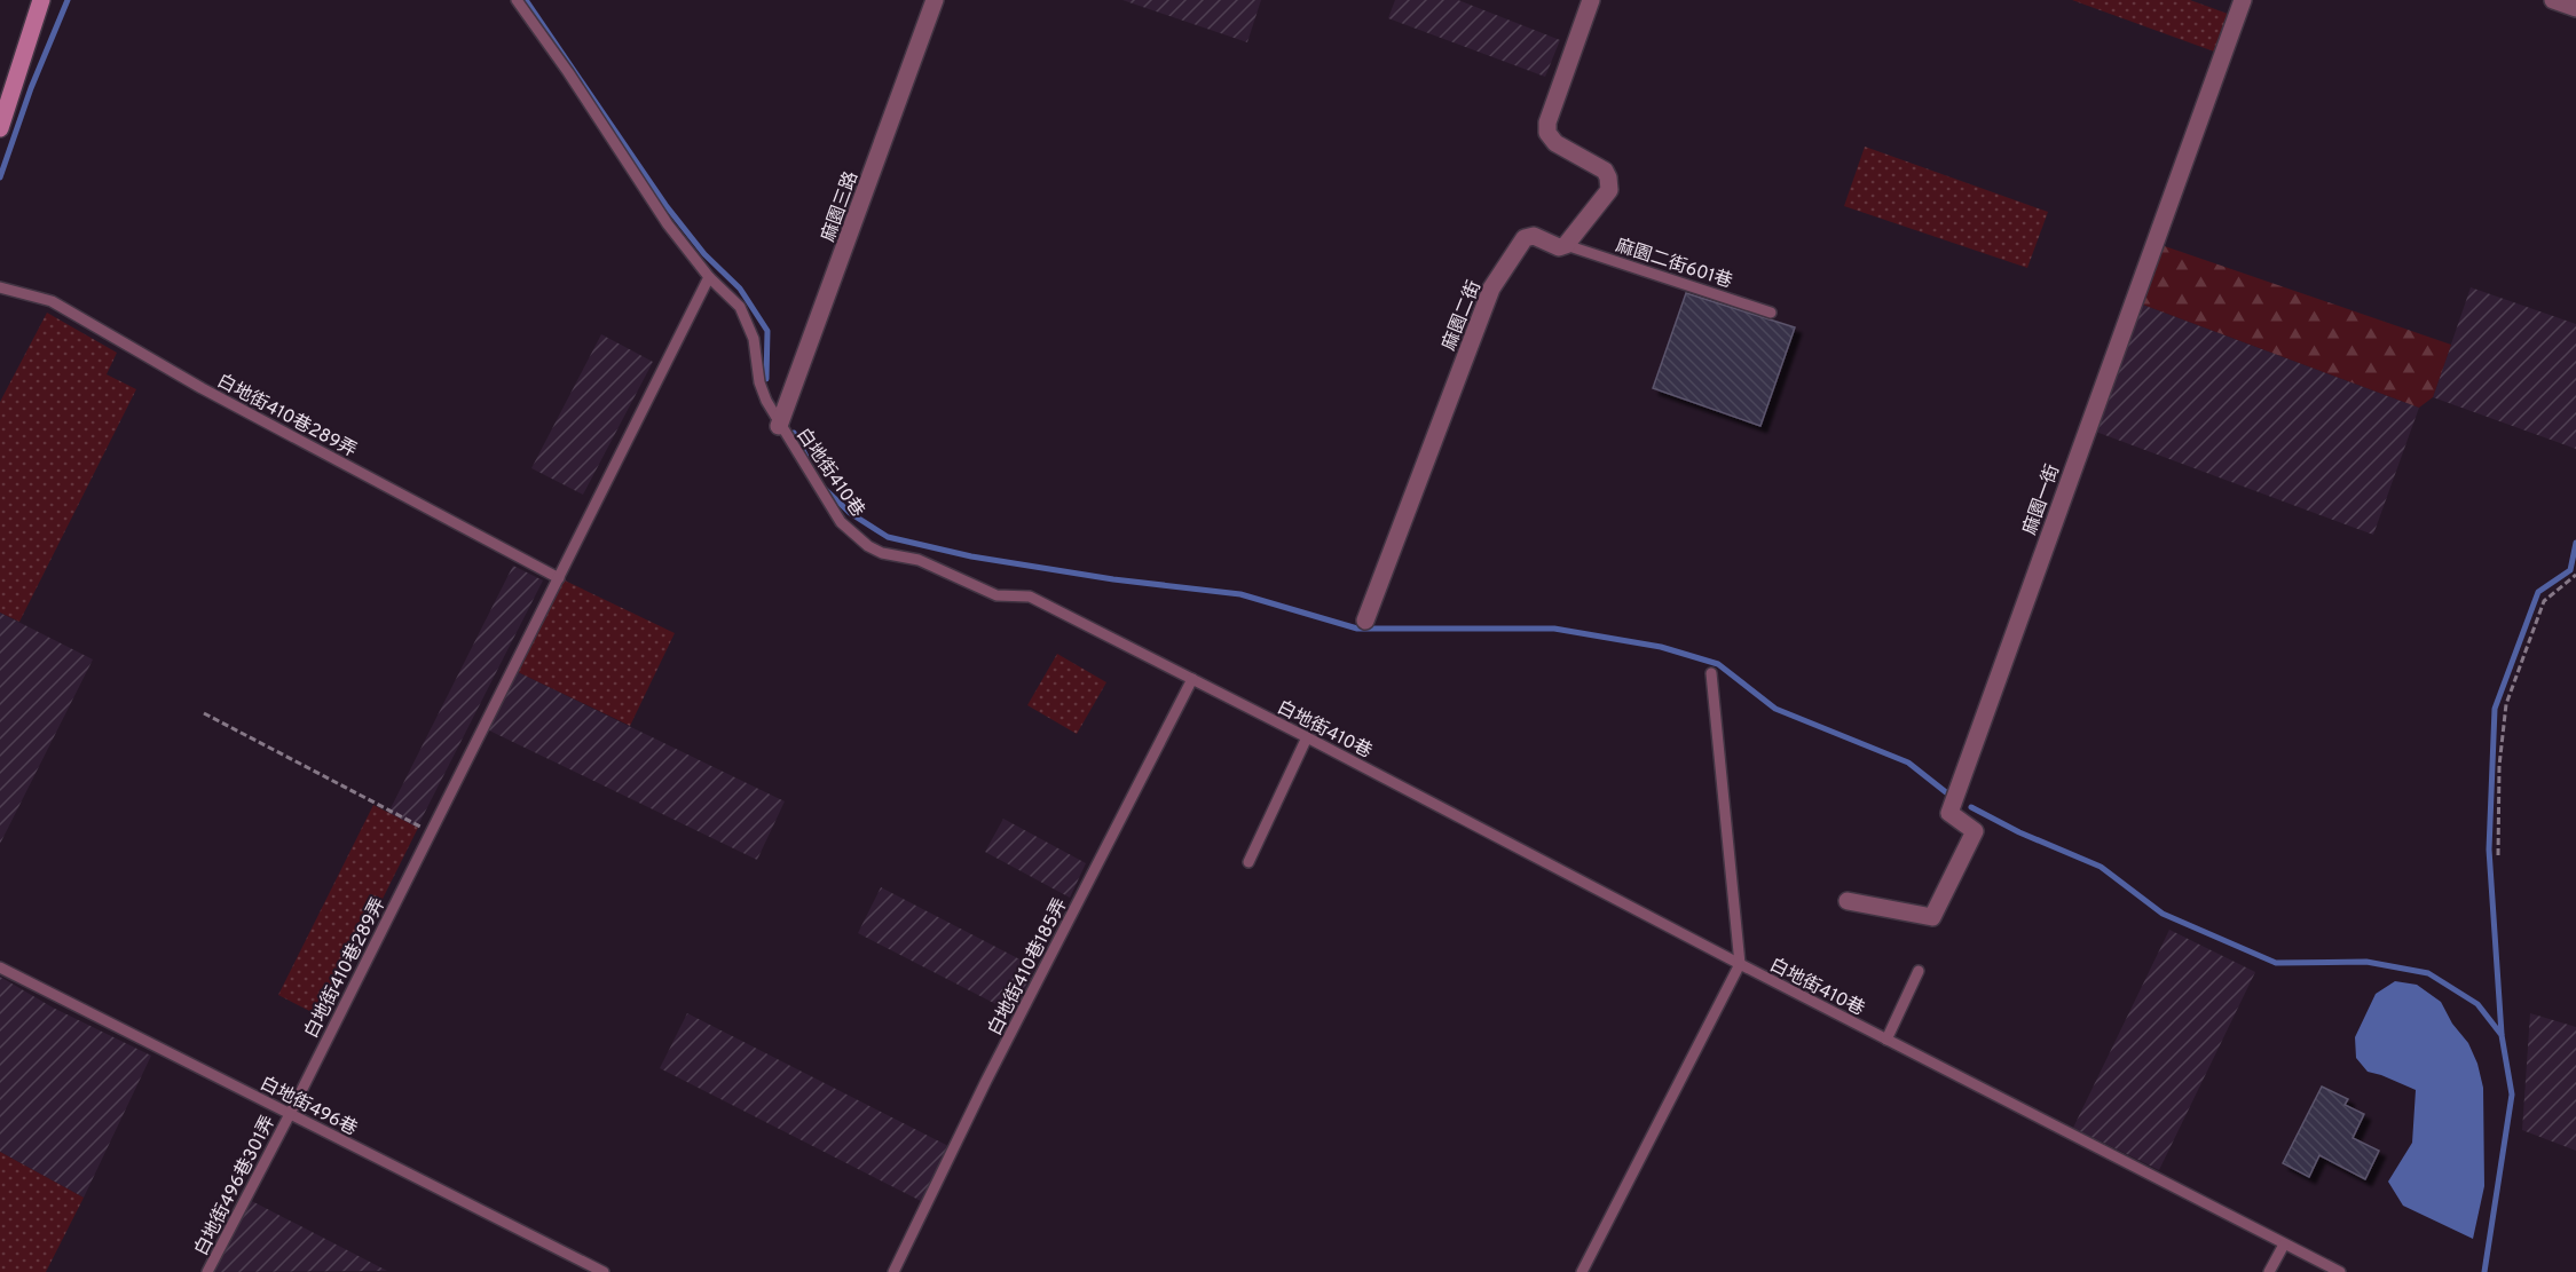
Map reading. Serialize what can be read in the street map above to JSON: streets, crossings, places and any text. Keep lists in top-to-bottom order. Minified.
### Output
{"streets":{"street":["麻園三路","麻園二街","麻園一街"],"lane":["麻園二街601巷","白地街410巷289弄","白地街410巷","白地街410巷185弄","白地街496巷","白地街496巷301弄"]},"crossings":[["麻園三路","白地街410巷"],["麻園二街601巷","麻園二街"],["白地街410巷289弄","白地街410巷"],["白地街410巷289弄","白地街496巷"],["白地街410巷289弄","白地街496巷301弄"],["白地街410巷","白地街410巷185弄"],["白地街496巷","白地街496巷301弄"]]}
